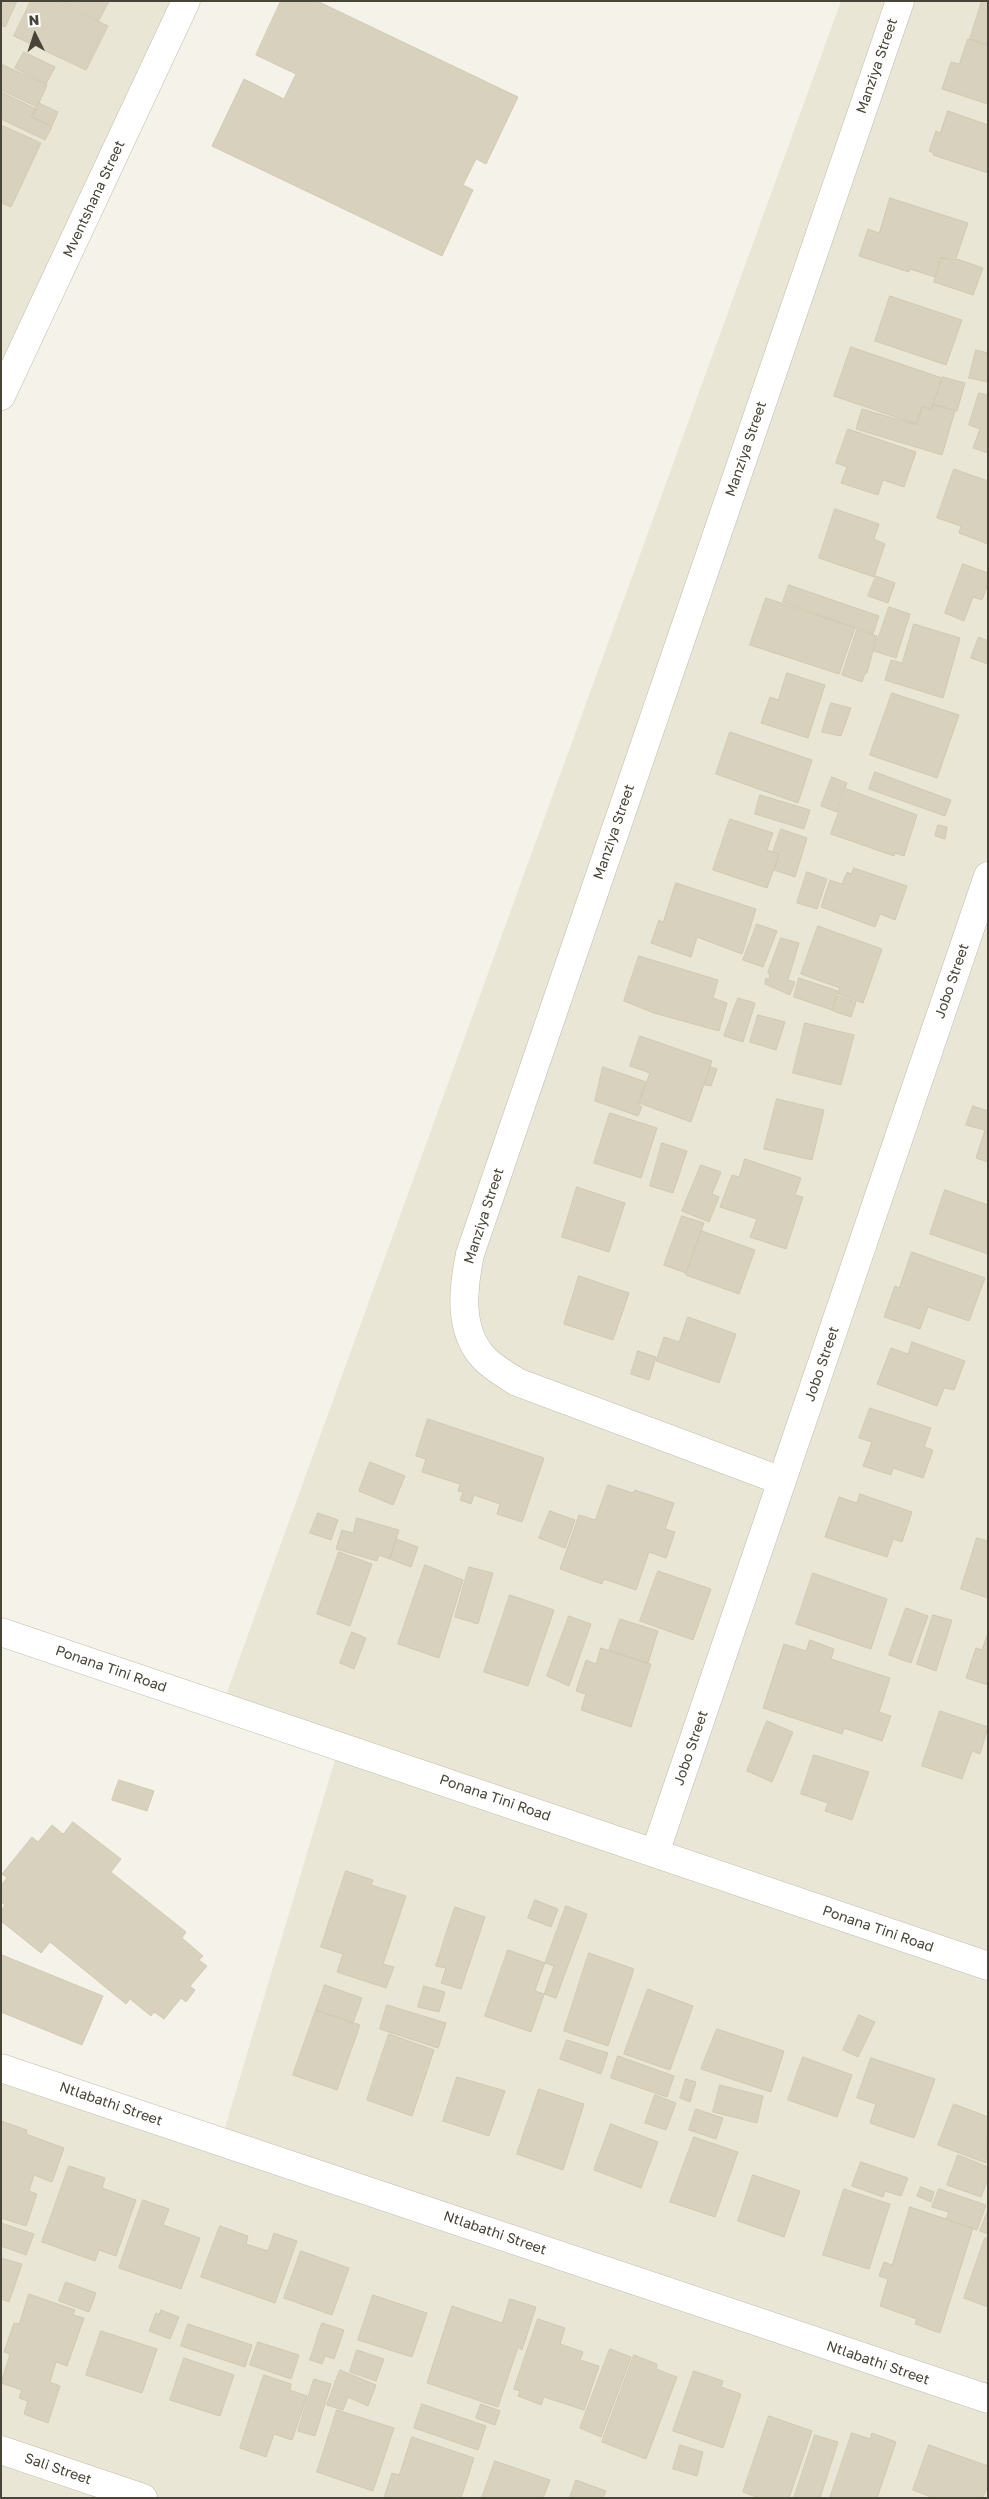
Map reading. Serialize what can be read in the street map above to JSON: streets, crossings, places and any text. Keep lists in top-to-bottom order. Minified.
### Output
{"streets":{"street":["Manziya Street","Mventshana Street","Jobo Street","Ponana Tini Road","Ntlabathi Street","Sali Street"]},"crossings":[["Manziya Street","Jobo Street"],["Jobo Street","Ponana Tini Road"]],"north":"top"}
